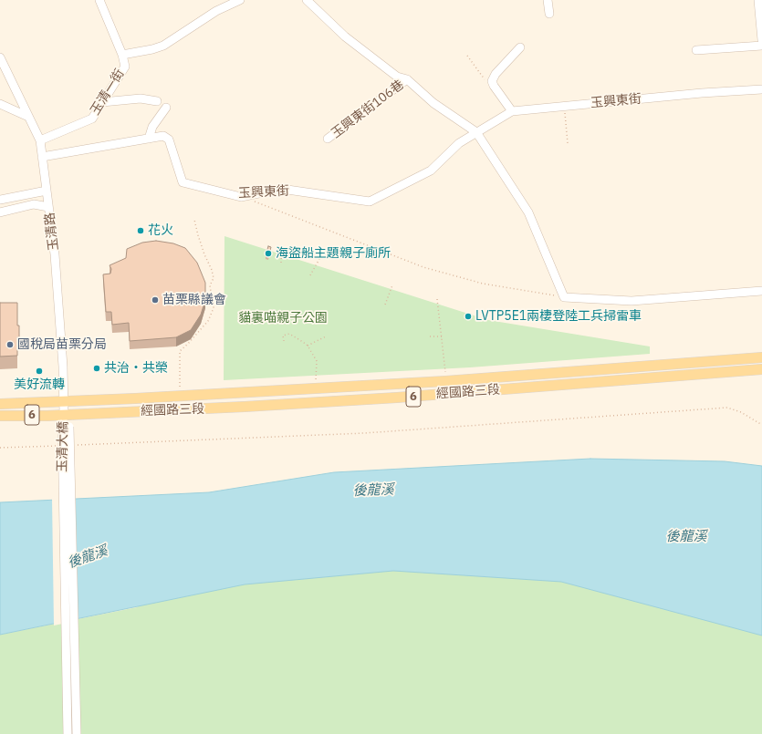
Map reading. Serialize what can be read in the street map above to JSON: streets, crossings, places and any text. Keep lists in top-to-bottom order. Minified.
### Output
{"streets":{"main road":["經國路三段","6"],"street":["玉清一街","玉興東街","玉興東街106巷","玉清路","玉清大橋"]},"crossings":[["玉清一街","玉清路"],["玉興東街","玉清路"],["玉清路","經國路三段"],["玉清路","6"],["玉清路","玉清大橋"],["經國路三段","6"],["經國路三段","玉清大橋"],["6","玉清大橋"]],"water":["後龍溪"],"parks":["貓裏喵親子公園"],"places":["花火","海盜船主題親子廁所","苗栗縣議會","LVTP5E1兩棲登陸工兵掃雷車","國稅局苗栗分局","共治‧共榮","美好流轉"]}
